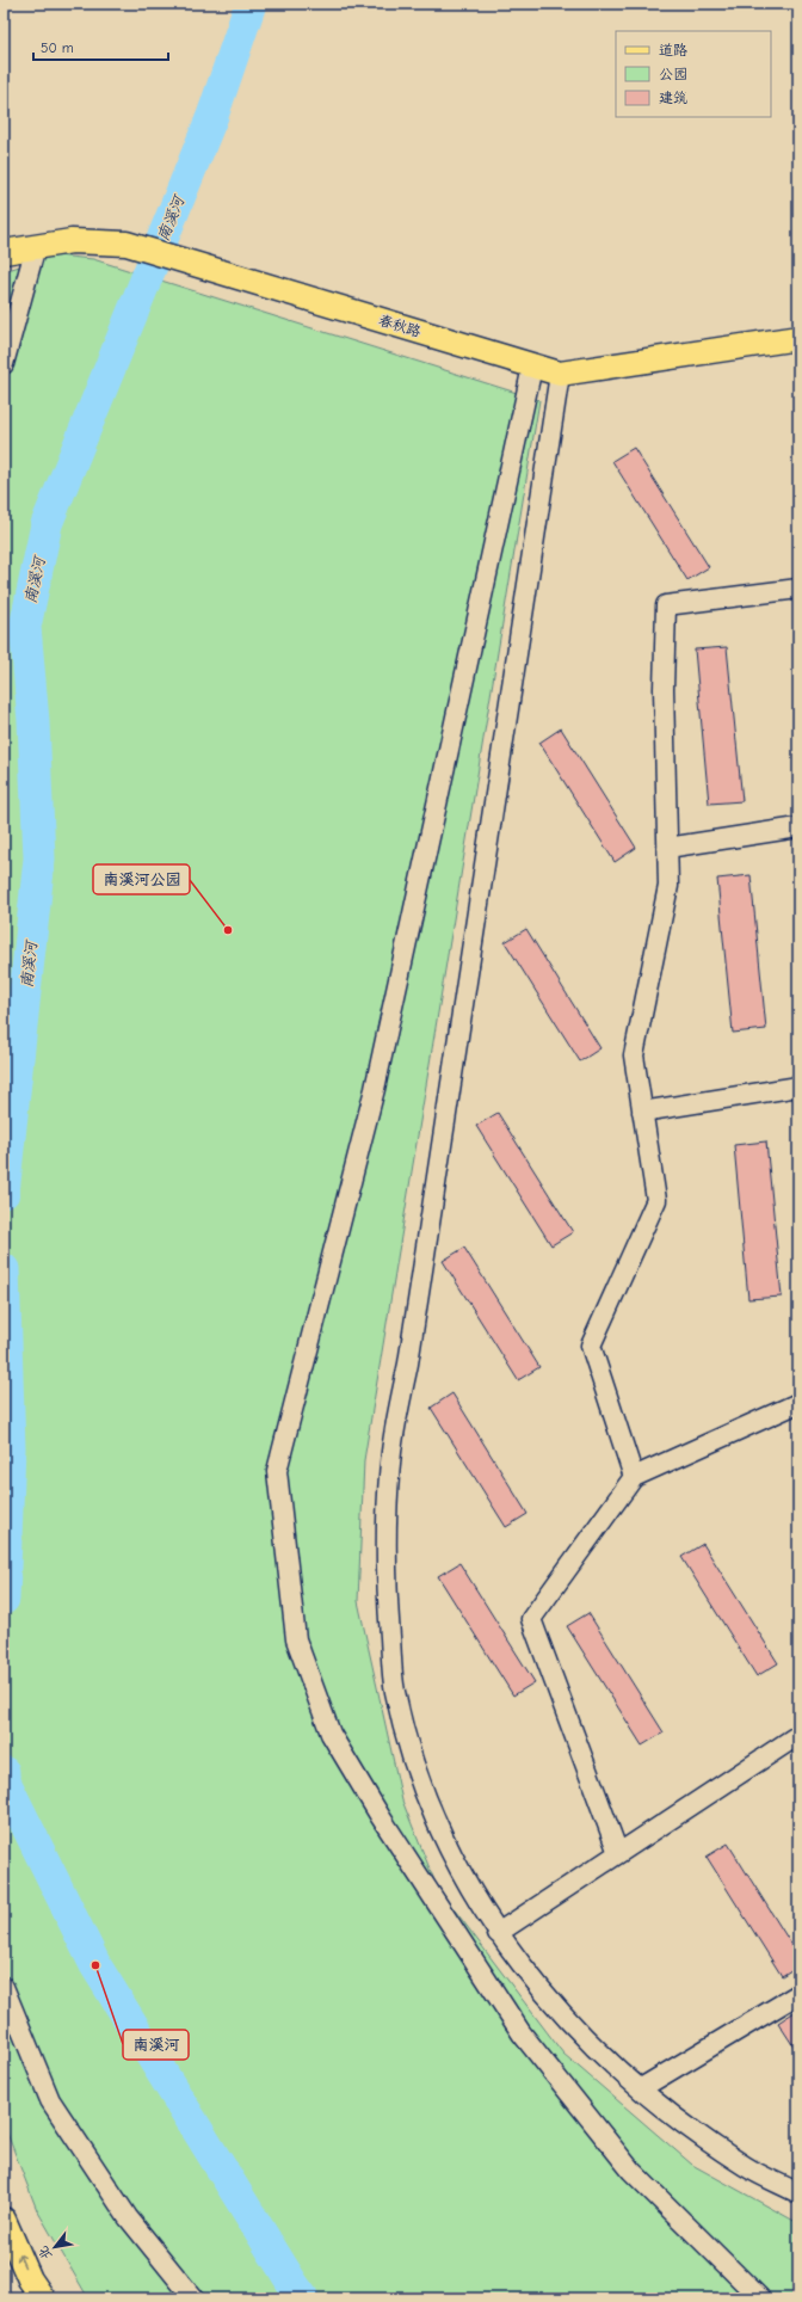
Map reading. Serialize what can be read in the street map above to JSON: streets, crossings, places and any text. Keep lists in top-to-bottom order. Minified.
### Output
{"streets":{"main road":["春秋路"]},"water":["南溪河"],"places":["南溪河公园","南溪河"],"legend":["道路","公园","建筑"],"scale_bar":"50 m","north":"bottom left"}
